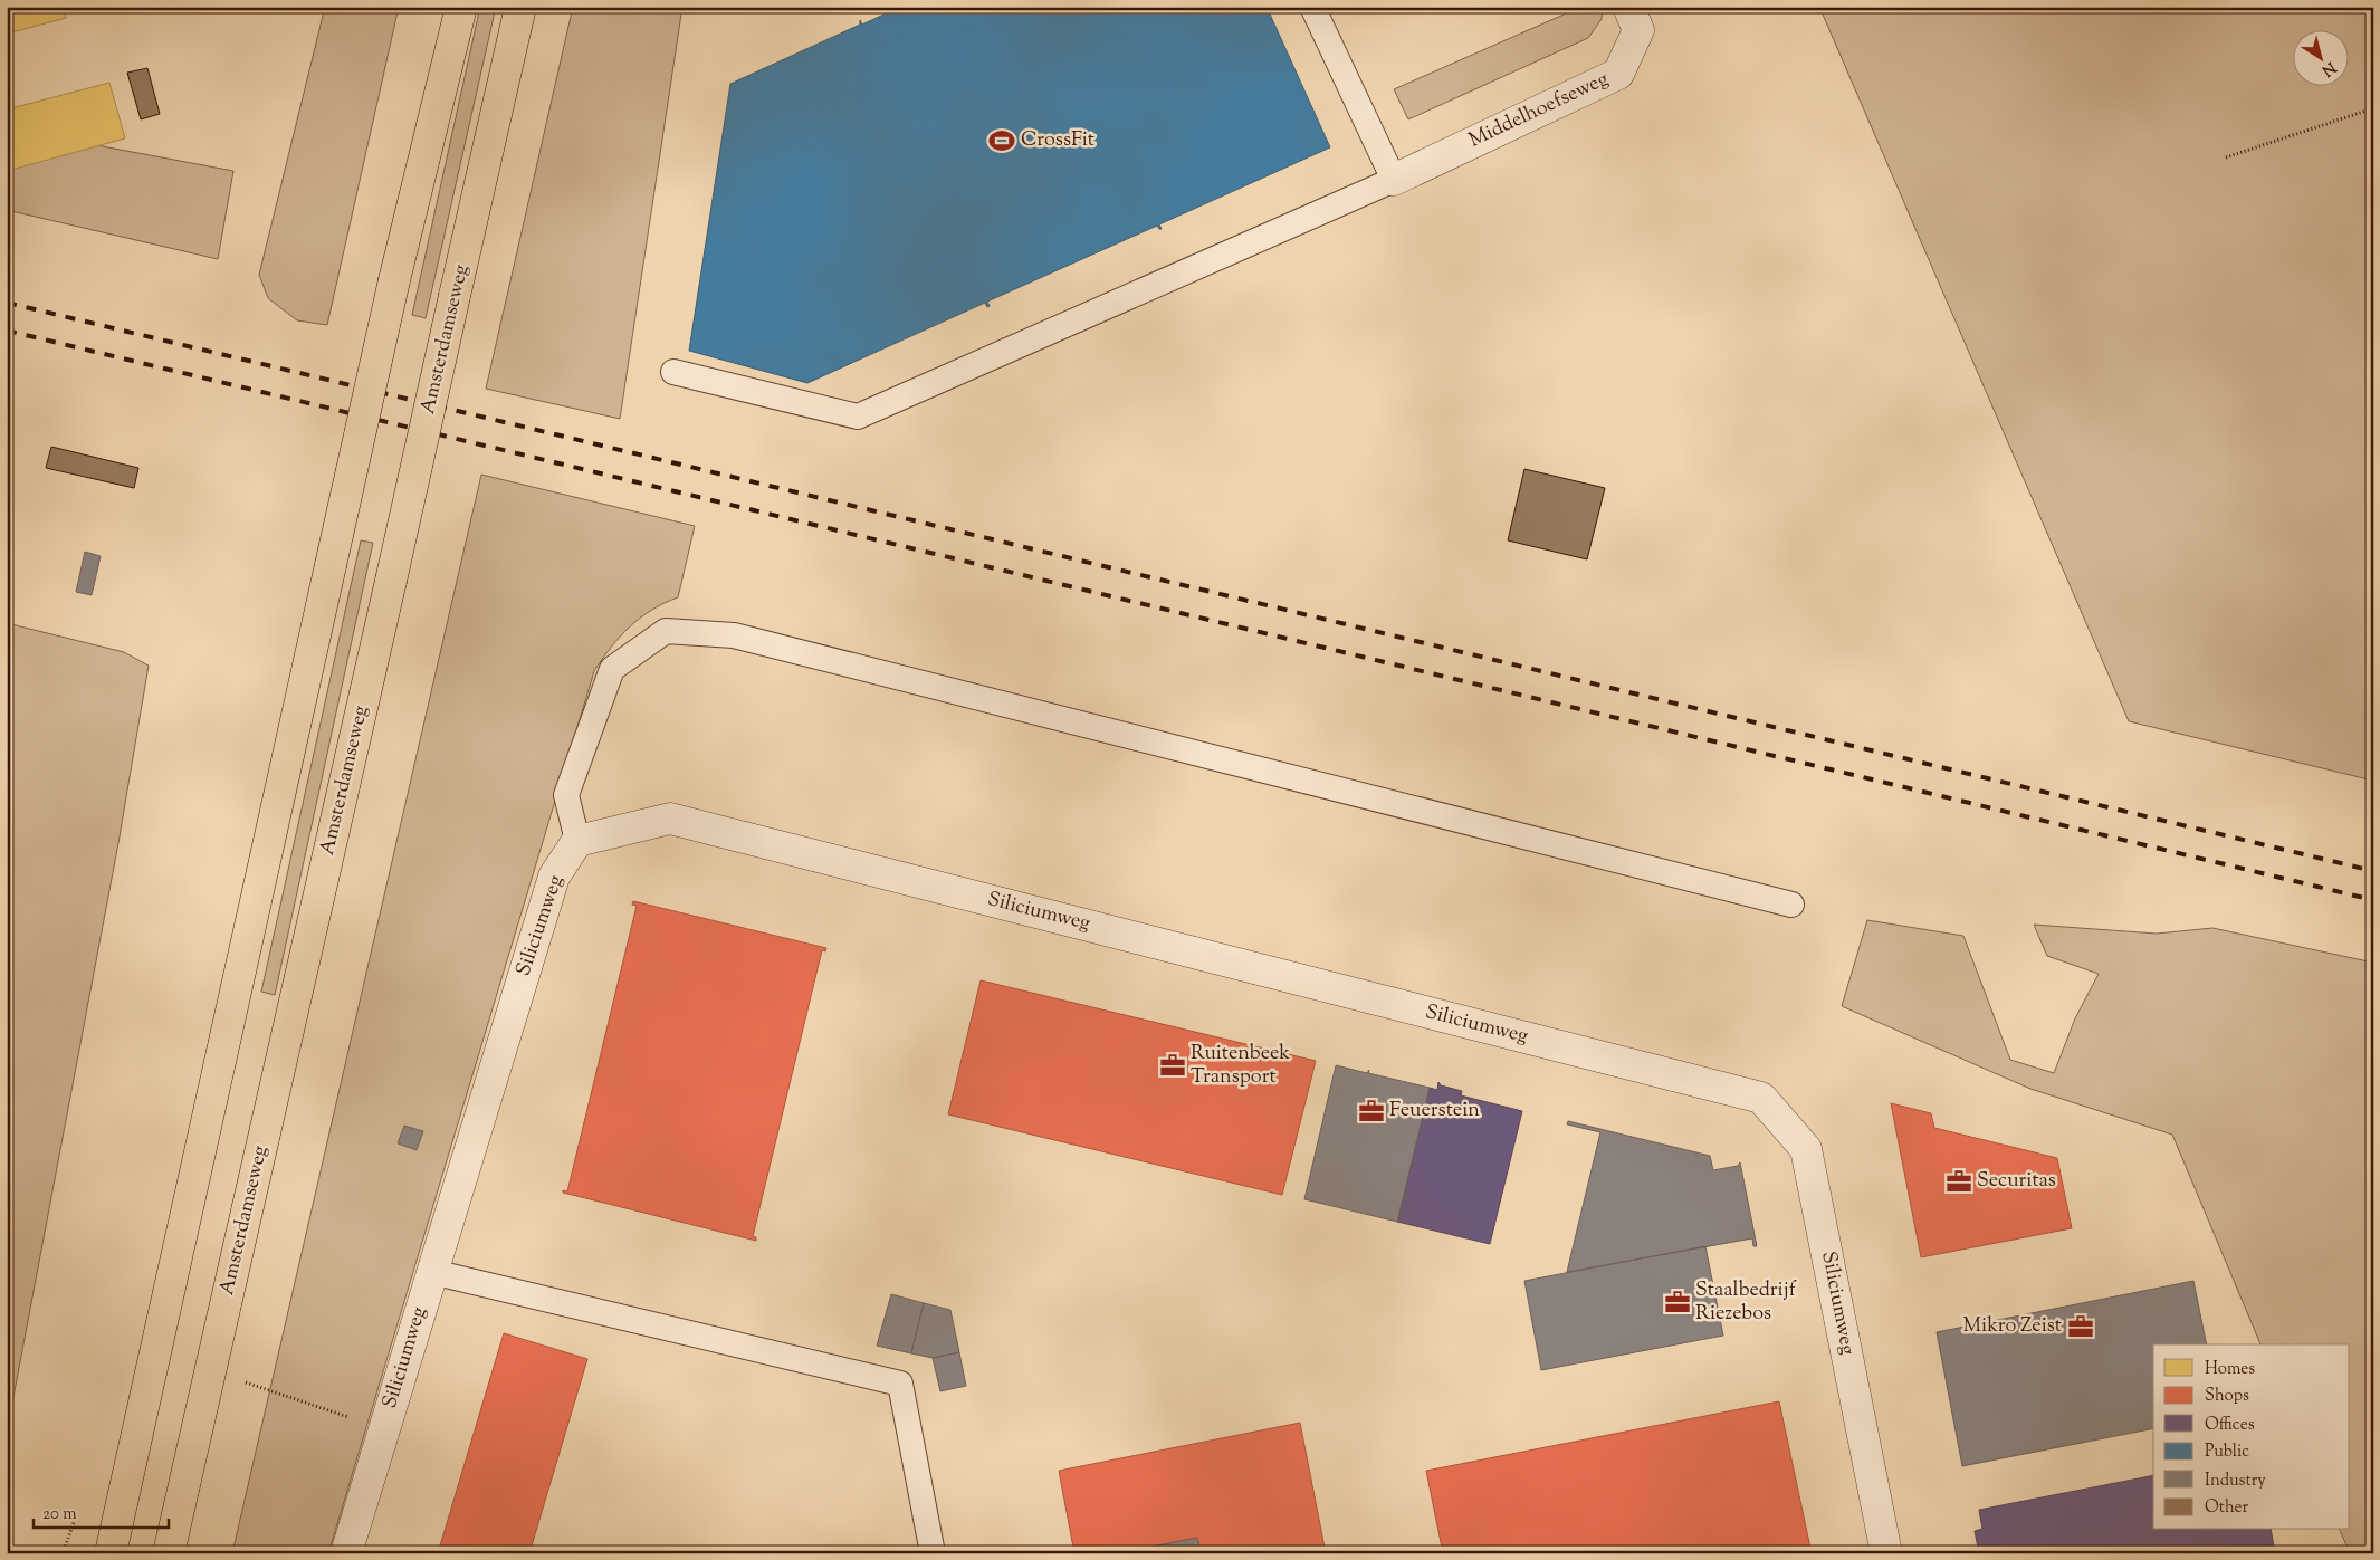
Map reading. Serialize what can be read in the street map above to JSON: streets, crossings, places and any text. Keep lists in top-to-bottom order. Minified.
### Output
{"streets":{"main road":["Amsterdamseweg"],"street":["Middelhoefseweg","Siliciumweg"]},"places":{"sports":["CrossFit"],"office":["Ruitenbeek Transport","Feuerstein","Securitas","Staalbedrijf Riezebos","Mikro Zeist"]},"legend":["Homes","Shops","Offices","Public","Industry","Other"],"scale_bar":"20 m","north":"bottom right"}
